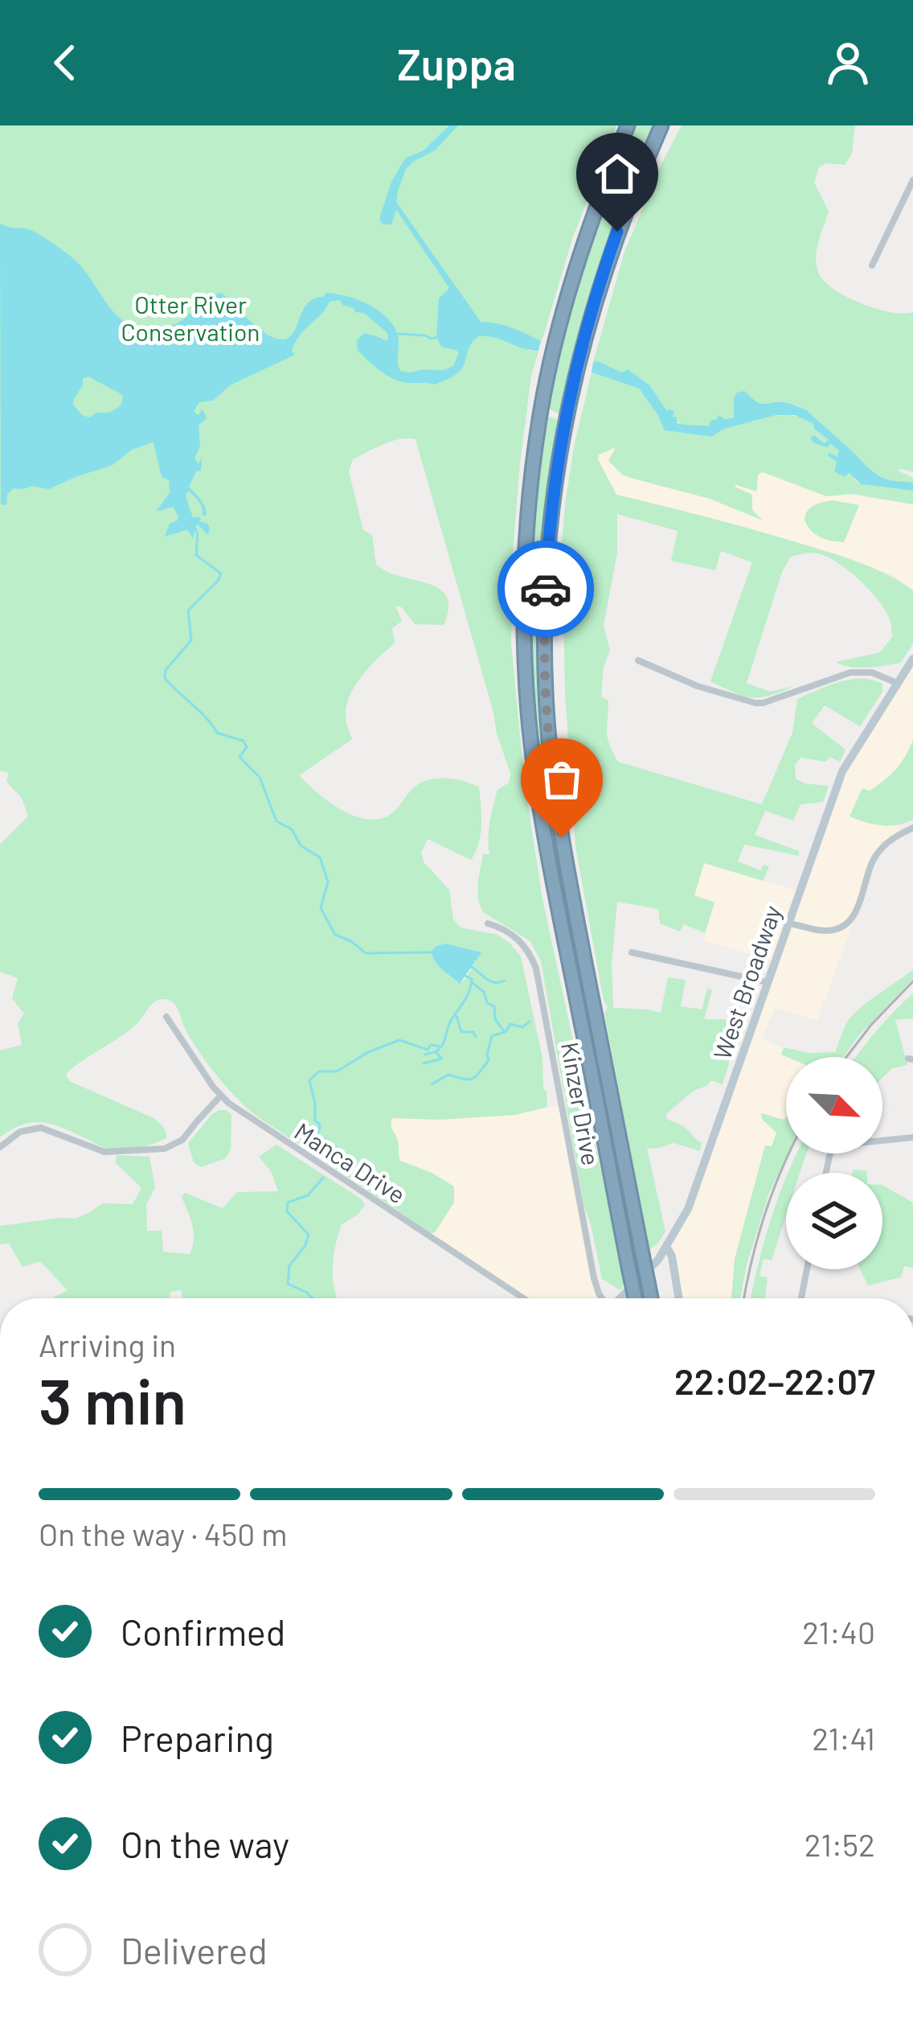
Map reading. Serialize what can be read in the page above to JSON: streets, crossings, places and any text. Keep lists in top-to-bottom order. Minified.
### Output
{"streets":{"main road":["West Broadway"],"street":["Kinzer Drive","Manca Drive"]},"parks":["Otter River Conservation"],"north":"bottom right","page":{"header":"Zuppa","heading":["3 min","Arriving in","22:02–22:07"],"bar":"On the way · 450 m","list":[["Confirmed","21:40"],["Preparing","21:41"],["On the way","21:52"],"Delivered"]}}
